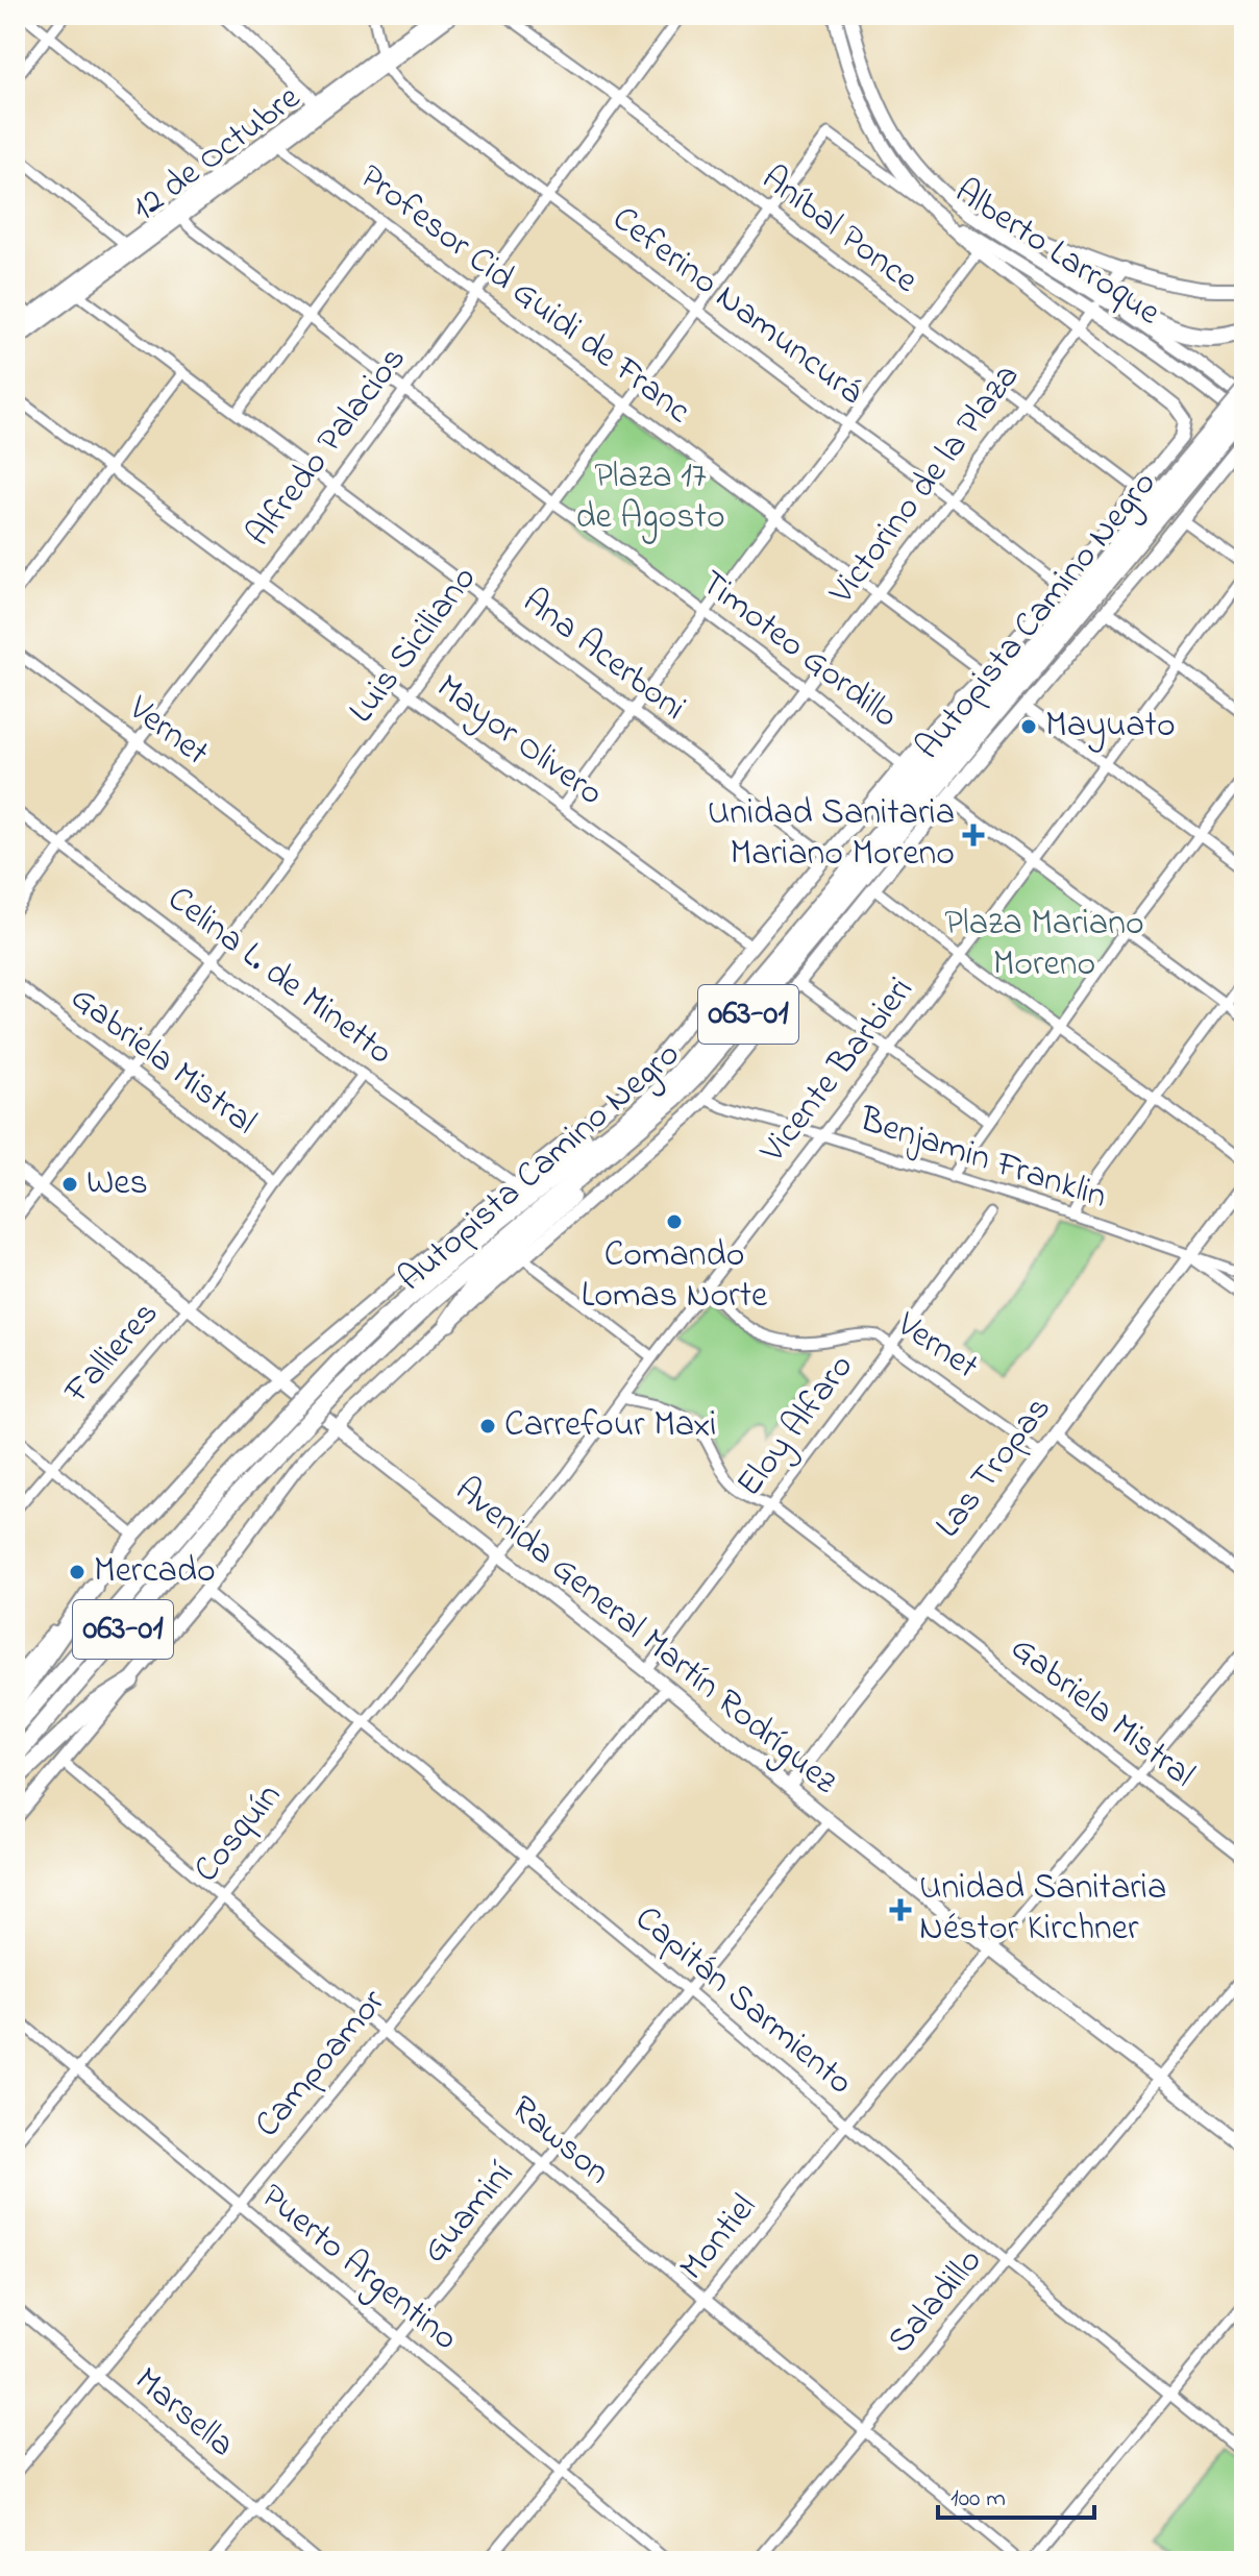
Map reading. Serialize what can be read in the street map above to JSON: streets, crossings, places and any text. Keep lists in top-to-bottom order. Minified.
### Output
{"streets":{"highway":["Autopista Camino Negro","063-01"],"street":["12 de Octubre","Aníbal Ponce","Alberto Larroque","Profesor Cid Guidi de Franc","Ceferino Namuncurá","Alfredo Palacios","Victorino de la Plaza","Luis Siciliano","Timoteo Gordillo","Ana Acerboni","Vernet","Mayor Olivero","Celina L. de Minetto","Gabriela Mistral","Vicente Barbieri","Benjamin Franklin","Fallieres","Eloy Alfaro","Las Tropas","Avenida General Martín Rodríguez","Cosquín","Capitán Sarmiento","Campoamor","Rawson","Guaminí","Montiel","Puerto Argentino","Saladillo","Marsella"]},"crossings":[["12 de Octubre","Profesor Cid Guidi de Franc"],["12 de Octubre","Ceferino Namuncurá"],["12 de Octubre","Timoteo Gordillo"],["12 de Octubre","Ana Acerboni"],["Aníbal Ponce","Alfredo Palacios"],["Aníbal Ponce","Victorino de la Plaza"],["Aníbal Ponce","Luis Siciliano"],["Alberto Larroque","Victorino de la Plaza"],["Alberto Larroque","Autopista Camino Negro"],["Alberto Larroque","Luis Siciliano"],["Profesor Cid Guidi de Franc","Alfredo Palacios"],["Profesor Cid Guidi de Franc","Victorino de la Plaza"],["Profesor Cid Guidi de Franc","Luis Siciliano"],["Ceferino Namuncurá","Alfredo Palacios"],["Ceferino Namuncurá","Victorino de la Plaza"],["Ceferino Namuncurá","Luis Siciliano"],["Alfredo Palacios","Timoteo Gordillo"],["Alfredo Palacios","Ana Acerboni"],["Alfredo Palacios","Vernet"],["Alfredo Palacios","Mayor Olivero"],["Alfredo Palacios","Celina L. de Minetto"],["Victorino de la Plaza","Timoteo Gordillo"],["Victorino de la Plaza","Ana Acerboni"],["Luis Siciliano","Timoteo Gordillo"],["Luis Siciliano","Ana Acerboni"],["Luis Siciliano","Vernet"],["Luis Siciliano","Mayor Olivero"],["Luis Siciliano","Celina L. de Minetto"],["Luis Siciliano","Gabriela Mistral"],["Luis Siciliano","Avenida General Martín Rodríguez"],["Vernet","Vicente Barbieri"],["Vernet","Eloy Alfaro"],["Vernet","Las Tropas"],["Celina L. de Minetto","Fallieres"],["Gabriela Mistral","Vicente Barbieri"],["Gabriela Mistral","Fallieres"],["Gabriela Mistral","Eloy Alfaro"],["Gabriela Mistral","Las Tropas"],["Gabriela Mistral","Montiel"],["Vicente Barbieri","Benjamin Franklin"],["Vicente Barbieri","Avenida General Martín Rodríguez"],["Vicente Barbieri","Cosquín"],["Benjamin Franklin","Las Tropas"],["Fallieres","Avenida General Martín Rodríguez"],["Eloy Alfaro","Avenida General Martín Rodríguez"],["Las Tropas","Avenida General Martín Rodríguez"],["Avenida General Martín Rodríguez","Cosquín"],["Avenida General Martín Rodríguez","Campoamor"],["Avenida General Martín Rodríguez","Guaminí"],["Avenida General Martín Rodríguez","Montiel"],["Avenida General Martín Rodríguez","Saladillo"],["Cosquín","Capitán Sarmiento"],["Cosquín","Rawson"],["Cosquín","Puerto Argentino"],["Capitán Sarmiento","Campoamor"],["Capitán Sarmiento","Guaminí"],["Capitán Sarmiento","Montiel"],["Capitán Sarmiento","Saladillo"],["Campoamor","Rawson"],["Campoamor","Puerto Argentino"],["Campoamor","Marsella"],["Rawson","Guaminí"],["Rawson","Montiel"],["Rawson","Saladillo"],["Guaminí","Puerto Argentino"],["Guaminí","Marsella"],["Montiel","Puerto Argentino"]],"parks":["Plaza 17 de Agosto","Plaza Mariano Moreno"],"places":{"other":["Mayuato","Wes","Comando Lomas Norte","Carrefour Maxi","Mercado"],"health":["Unidad Sanitaria Mariano Moreno","Unidad Sanitaria Néstor Kirchner"]},"scale_bar":"100 m"}
